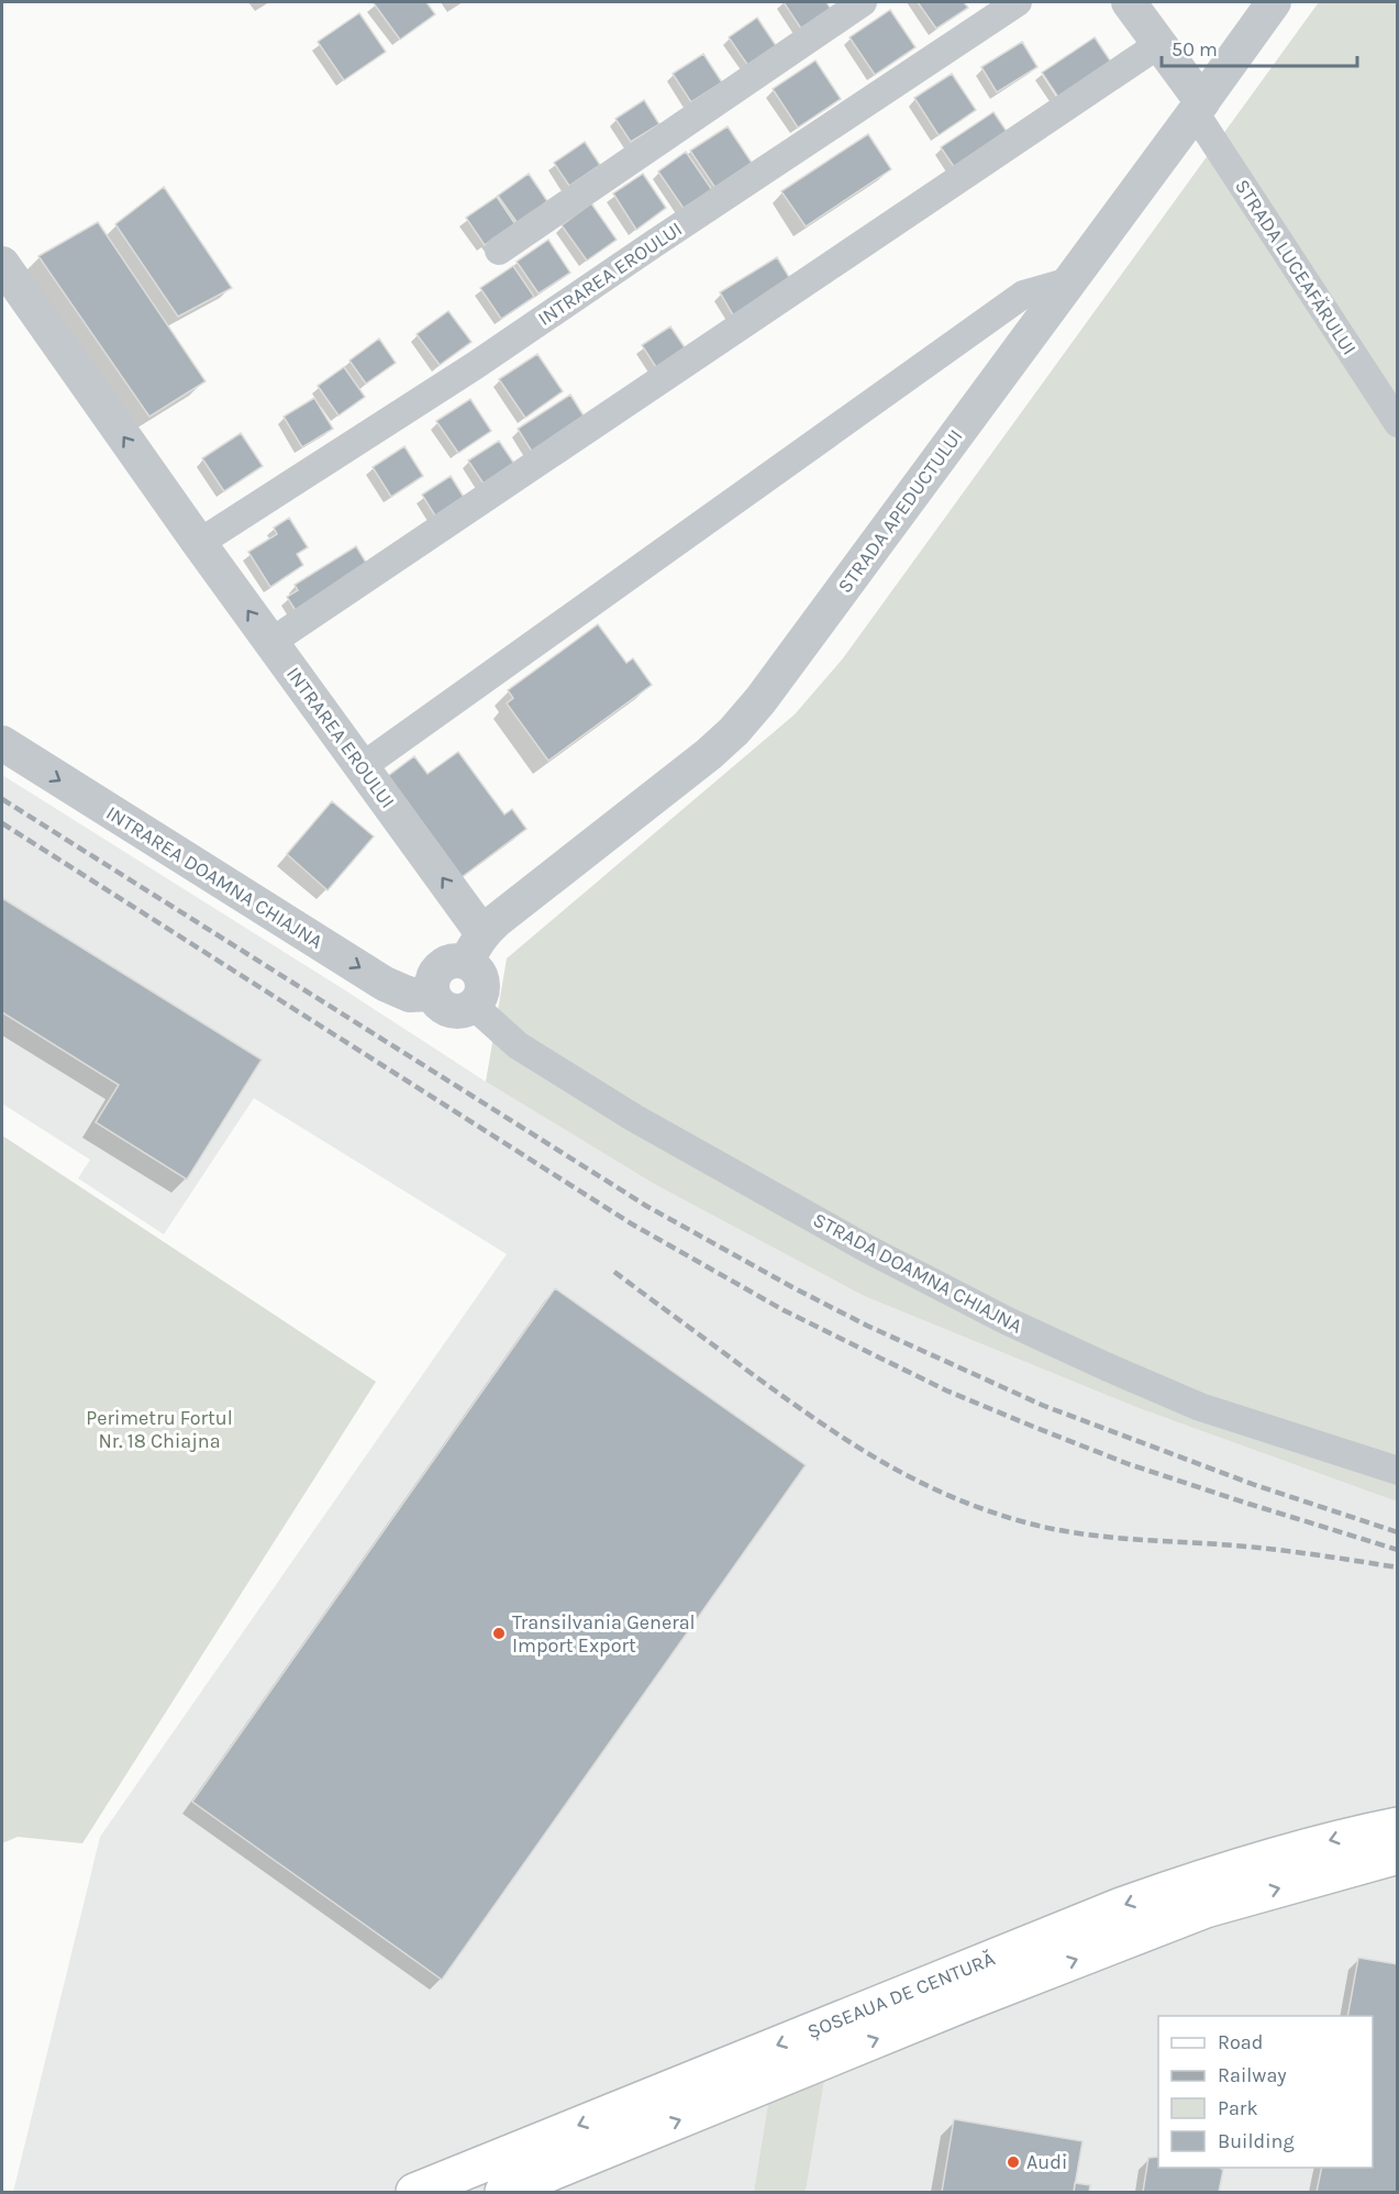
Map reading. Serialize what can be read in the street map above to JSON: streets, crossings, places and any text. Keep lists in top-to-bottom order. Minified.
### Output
{"streets":{"main road":["ȘOSEAUA DE CENTURĂ"],"street":["STRADA LUCEAFĂRULUI","INTRAREA EROULUI","STRADA APEDUCTULUI","INTRAREA DOAMNA CHIAJNA","STRADA DOAMNA CHIAJNA"]},"crossings":[["STRADA LUCEAFĂRULUI","STRADA APEDUCTULUI"],["INTRAREA EROULUI","STRADA APEDUCTULUI"],["INTRAREA EROULUI","STRADA DOAMNA CHIAJNA"]],"one_way":["INTRAREA EROULUI","INTRAREA DOAMNA CHIAJNA"],"parks":["Perimetru Fortul Nr. 18 Chiajna"],"places":["Transilvania General Import Export","Audi"],"legend":["Road","Railway","Park","Building"],"scale_bar":"50 m"}
